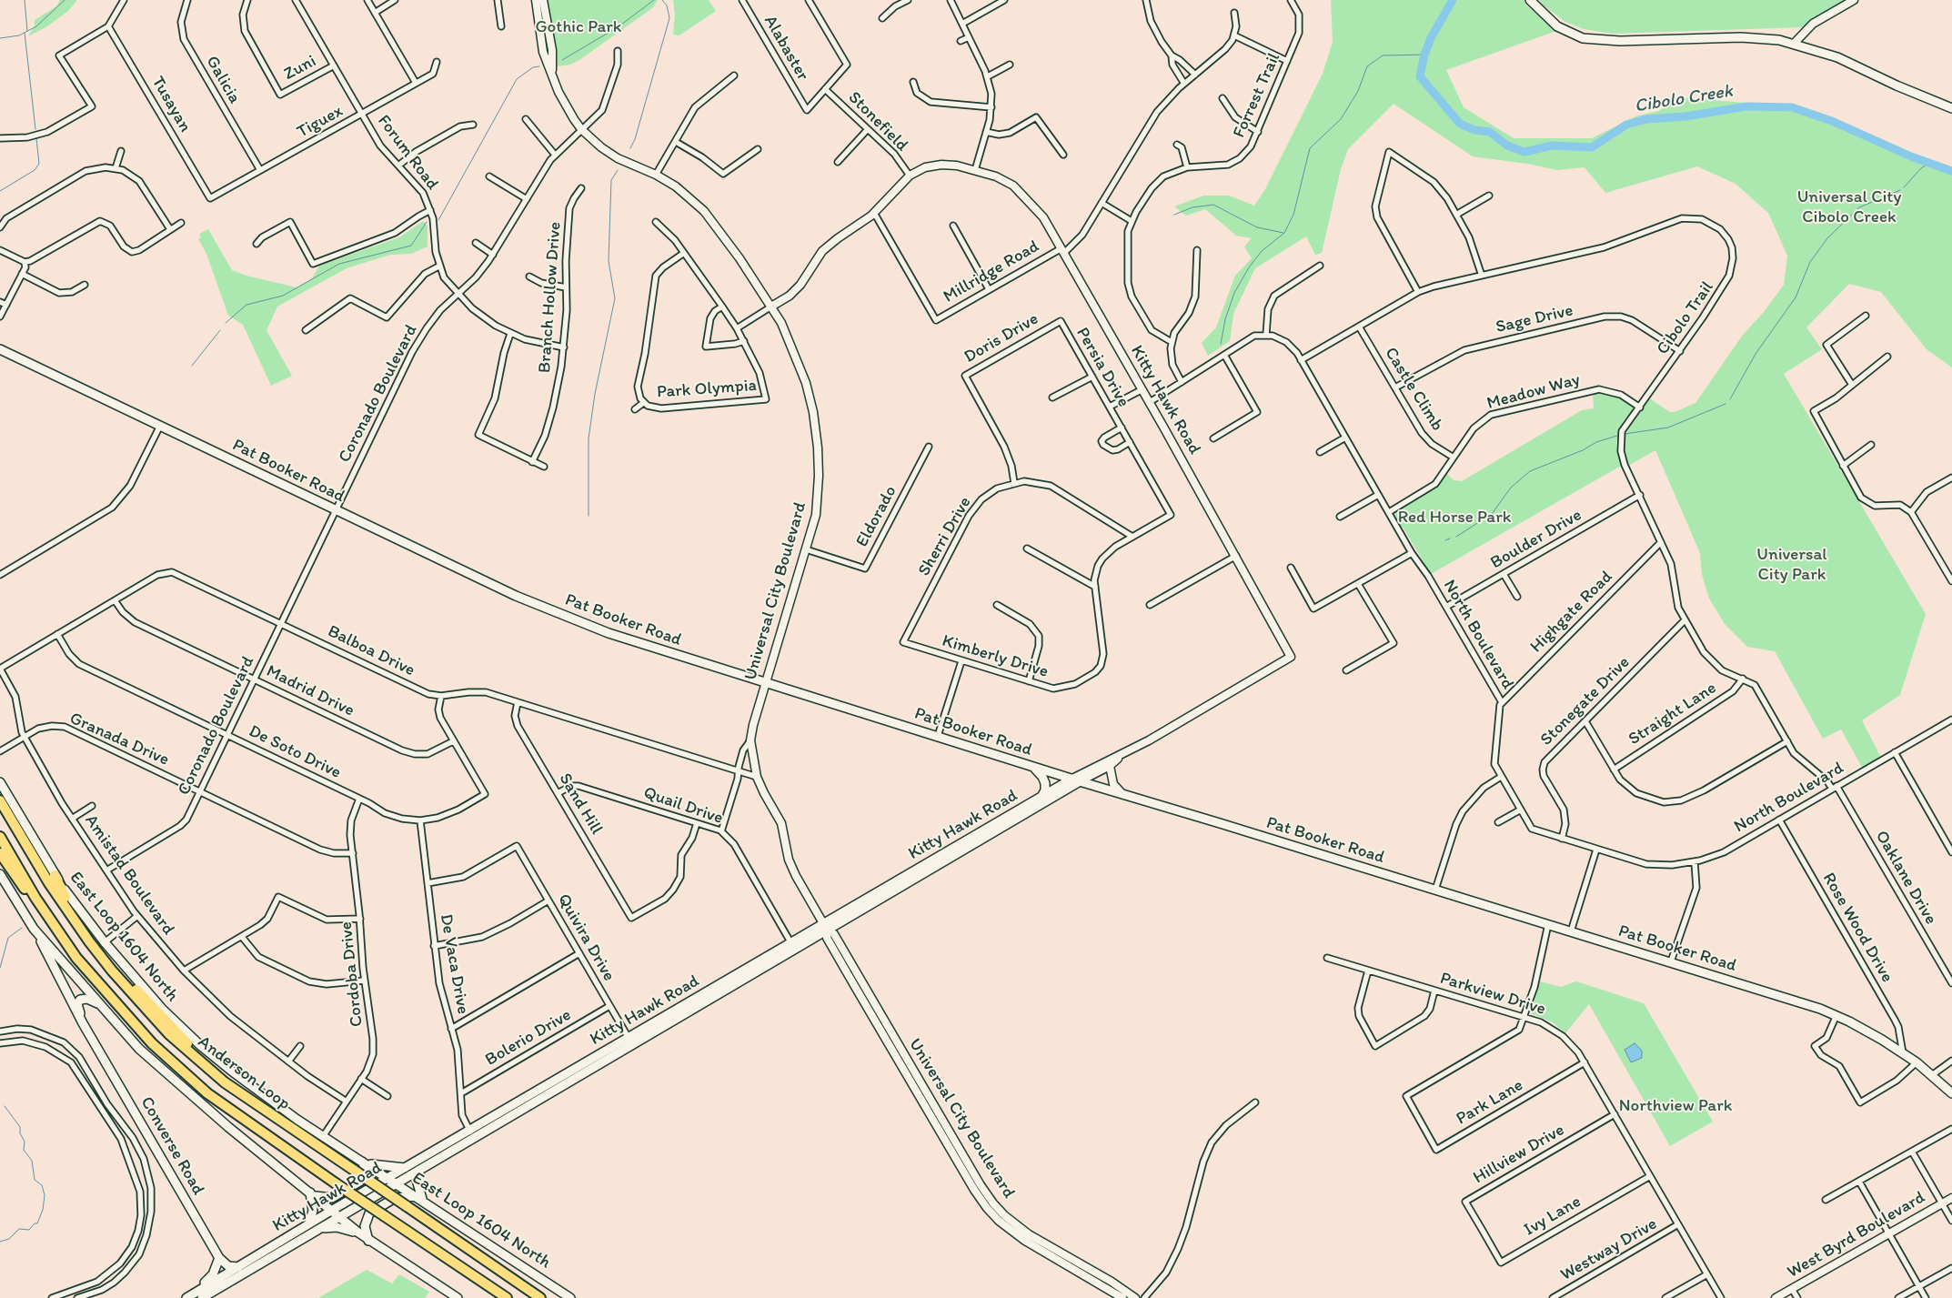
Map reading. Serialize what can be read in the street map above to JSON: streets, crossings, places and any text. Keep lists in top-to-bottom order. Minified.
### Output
{"streets":{"highway":["Anderson Loop"],"main road":["Kitty Hawk Road","Pat Booker Road","East Loop 1604 North","Converse Road"],"street":["Alabaster","Zuni","Galicia","Forrest Trail","Tusayan","Tiguex","Stonefield","Forum Road","Millridge Road","Branch Hollow Drive","Cibolo Trail","Sage Drive","Doris Drive","Persia Drive","Park Olympia","Castle Climb","Meadow Way","Coronado Boulevard","Eldorado","Sherri Drive","Boulder Drive","Universal City Boulevard","Highgate Road","North Boulevard","Balboa Drive","Kimberly Drive","Madrid Drive","Stonegate Drive","Straight Lane","Granada Drive","De Soto Drive","Sand Hill","Quail Drive","Amistad Boulevard","Oaklane Drive","Rose Wood Drive","Quivira Drive","De Vaca Drive","Cordoba Drive","Parkview Drive","Bolerio Drive","Park Lane","Hillview Drive","Ivy Lane","West Byrd Boulevard","Westway Drive"]},"crossings":[["Alabaster","Stonefield"],["Zuni","Forum Road"],["Galicia","Tiguex"],["Tusayan","Tiguex"],["Tiguex","Forum Road"],["Stonefield","Kitty Hawk Road"],["Forum Road","Branch Hollow Drive"],["Forum Road","Coronado Boulevard"],["Millridge Road","Kitty Hawk Road"],["Cibolo Trail","Sage Drive"],["Cibolo Trail","Castle Climb"],["Cibolo Trail","Meadow Way"],["Cibolo Trail","Boulder Drive"],["Cibolo Trail","Highgate Road"],["Cibolo Trail","North Boulevard"],["Cibolo Trail","Stonegate Drive"],["Cibolo Trail","Straight Lane"],["Cibolo Trail","Oaklane Drive"],["Sage Drive","Castle Climb"],["Doris Drive","Persia Drive"],["Doris Drive","Sherri Drive"],["Persia Drive","Kimberly Drive"],["Castle Climb","Meadow Way"],["Meadow Way","North Boulevard"],["Coronado Boulevard","Pat Booker Road"],["Coronado Boulevard","Universal City Boulevard"],["Coronado Boulevard","Balboa Drive"],["Coronado Boulevard","Madrid Drive"],["Coronado Boulevard","Granada Drive"],["Coronado Boulevard","De Soto Drive"],["Coronado Boulevard","Amistad Boulevard"],["Kitty Hawk Road","Pat Booker Road"],["Kitty Hawk Road","Universal City Boulevard"],["Kitty Hawk Road","Quail Drive"],["Kitty Hawk Road","East Loop 1604 North"],["Kitty Hawk Road","Quivira Drive"],["Kitty Hawk Road","De Vaca Drive"],["Kitty Hawk Road","Converse Road"],["Pat Booker Road","Universal City Boulevard"],["Pat Booker Road","Rose Wood Drive"],["Eldorado","Universal City Boulevard"],["Sherri Drive","Kimberly Drive"],["Boulder Drive","North Boulevard"],["Universal City Boulevard","Balboa Drive"],["Highgate Road","North Boulevard"],["North Boulevard","Stonegate Drive"],["North Boulevard","Oaklane Drive"],["North Boulevard","Rose Wood Drive"],["Balboa Drive","Madrid Drive"],["Balboa Drive","De Soto Drive"],["Balboa Drive","Sand Hill"],["Balboa Drive","Amistad Boulevard"],["Madrid Drive","De Soto Drive"],["Granada Drive","Amistad Boulevard"],["Granada Drive","Cordoba Drive"],["De Soto Drive","De Vaca Drive"],["De Soto Drive","Cordoba Drive"],["Sand Hill","Quail Drive"],["Amistad Boulevard","Cordoba Drive"],["East Loop 1604 North","Cordoba Drive"],["Quivira Drive","De Vaca Drive"],["Quivira Drive","Bolerio Drive"],["De Vaca Drive","Bolerio Drive"],["Parkview Drive","Park Lane"],["Parkview Drive","Hillview Drive"],["Parkview Drive","Ivy Lane"],["Parkview Drive","Westway Drive"],["Hillview Drive","Ivy Lane"]],"water":["Cibolo Creek"],"parks":["Gothic Park","Universal City Cibolo Creek","Red Horse Park","Universal City Park","Northview Park"]}
